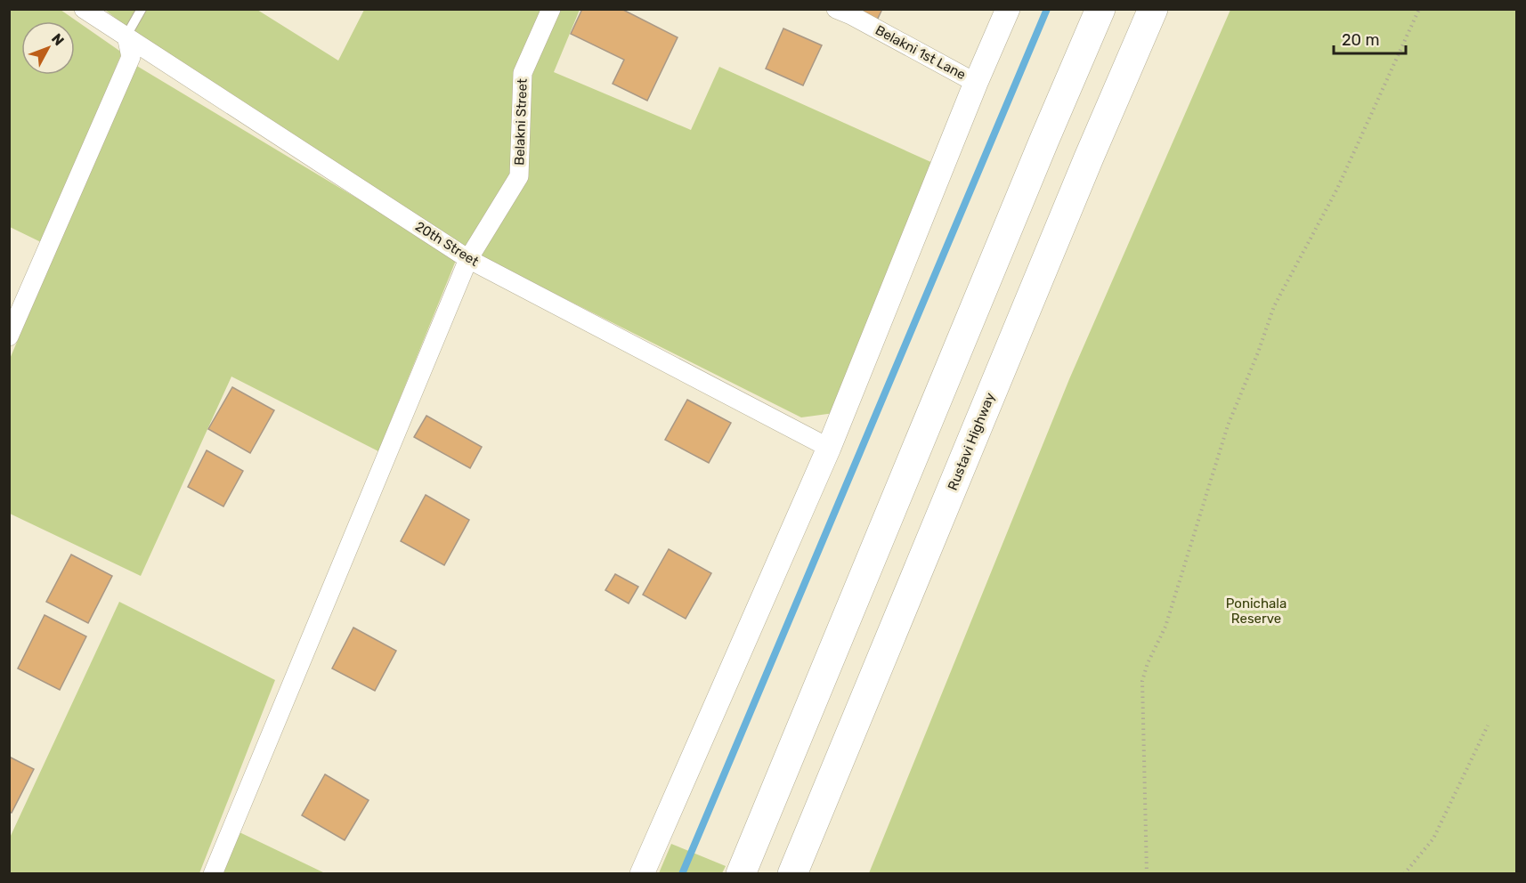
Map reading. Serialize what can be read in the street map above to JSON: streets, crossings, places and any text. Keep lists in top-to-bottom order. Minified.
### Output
{"streets":{"highway":["Rustavi Highway"],"street":["Belakni 1st Lane","Belakni Street","20th Street"]},"crossings":[["Belakni Street","20th Street"]],"parks":["Ponichala Reserve"],"scale_bar":"20 m","north":"top right"}
